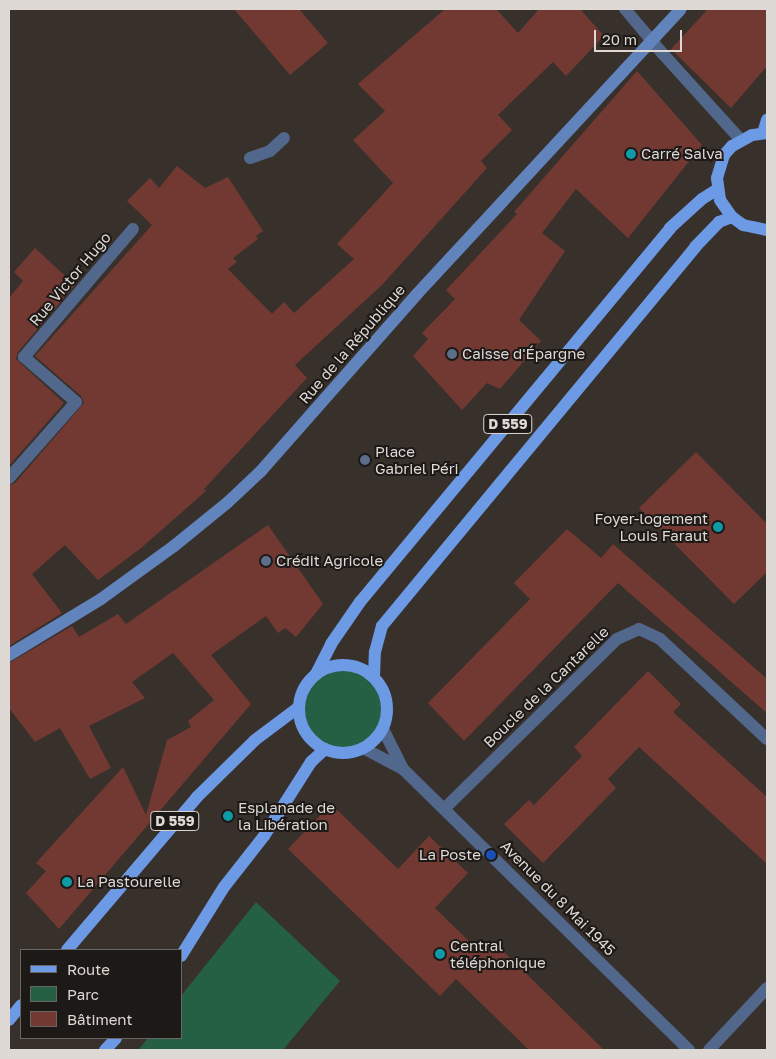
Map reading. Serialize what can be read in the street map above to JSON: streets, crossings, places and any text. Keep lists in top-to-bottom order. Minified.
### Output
{"streets":{"main road":["Rue de la République","D 559"],"street":["Rue Victor Hugo","Boucle de la Cantarelle","Avenue du 8 Mai 1945"]},"crossings":[["D 559","Avenue du 8 Mai 1945"],["Boucle de la Cantarelle","Avenue du 8 Mai 1945"]],"places":["Carré Salva","Caisse d'Épargne","Place Gabriel Péri","Foyer-logement Louis Faraut","Crédit Agricole","Esplanade de la Libération","La Poste","La Pastourelle","Central téléphonique"],"legend":["Route","Parc","Bâtiment"],"scale_bar":"20 m"}
